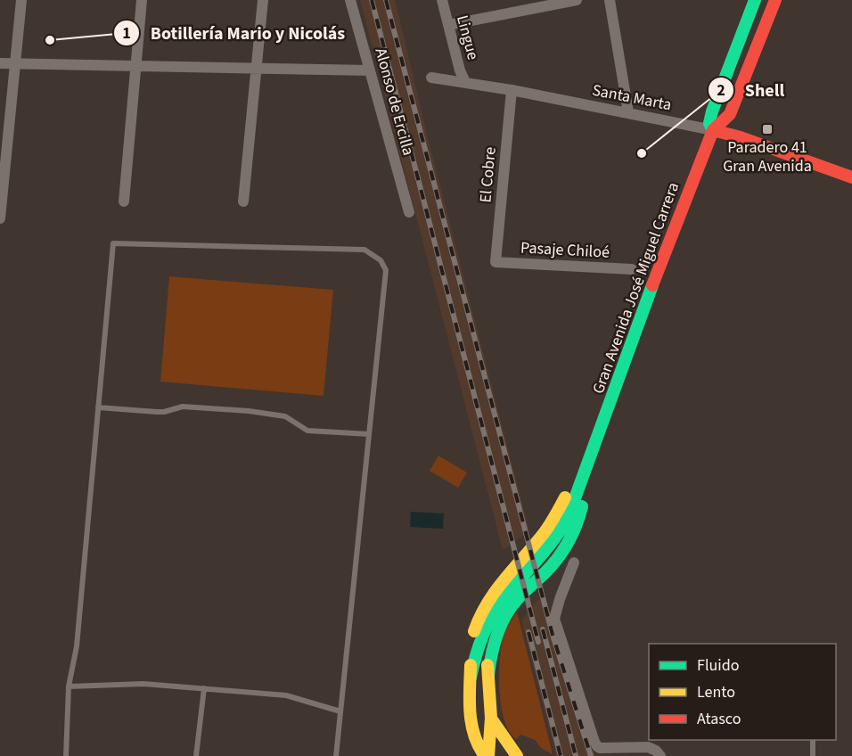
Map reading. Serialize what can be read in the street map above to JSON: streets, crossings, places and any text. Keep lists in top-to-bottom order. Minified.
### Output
{"streets":{"main road":["Santa Marta","Gran Avenida José Miguel Carrera"],"street":["Lingue","Alonso de Ercilla","El Cobre","Pasaje Chiloé"]},"crossings":[["Lingue","Santa Marta"],["Santa Marta","El Cobre"],["Santa Marta","Gran Avenida José Miguel Carrera"],["El Cobre","Pasaje Chiloé"]],"places":{"other":["Botillería Mario y Nicolás","Shell"],"transit":["Paradero 41 Gran Avenida"]},"legend":["Fluido","Lento","Atasco"]}
